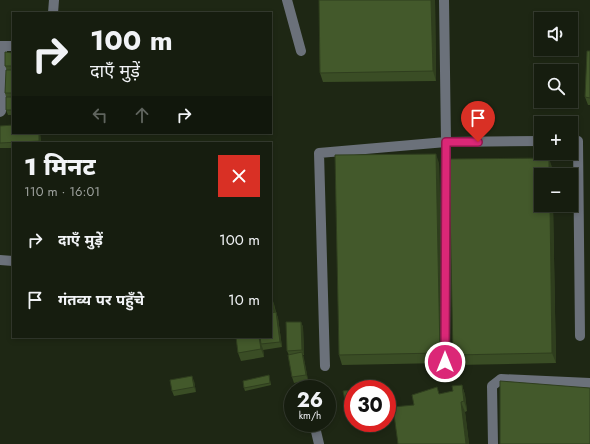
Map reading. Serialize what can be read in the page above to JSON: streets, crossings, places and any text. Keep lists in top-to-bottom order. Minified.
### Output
{"page":{"map_buttons":["+","−"],"turn":["100 m","दाएँ मुड़ें"],"heading":["1 मिनट","110 m · 16:01"],"list":[{"name":"दाएँ मुड़ें","value":"100 m"},{"name":"गंतव्य पर पहुँचे","value":"10 m"}],"speed":"26 km/h","limit":"30"}}
